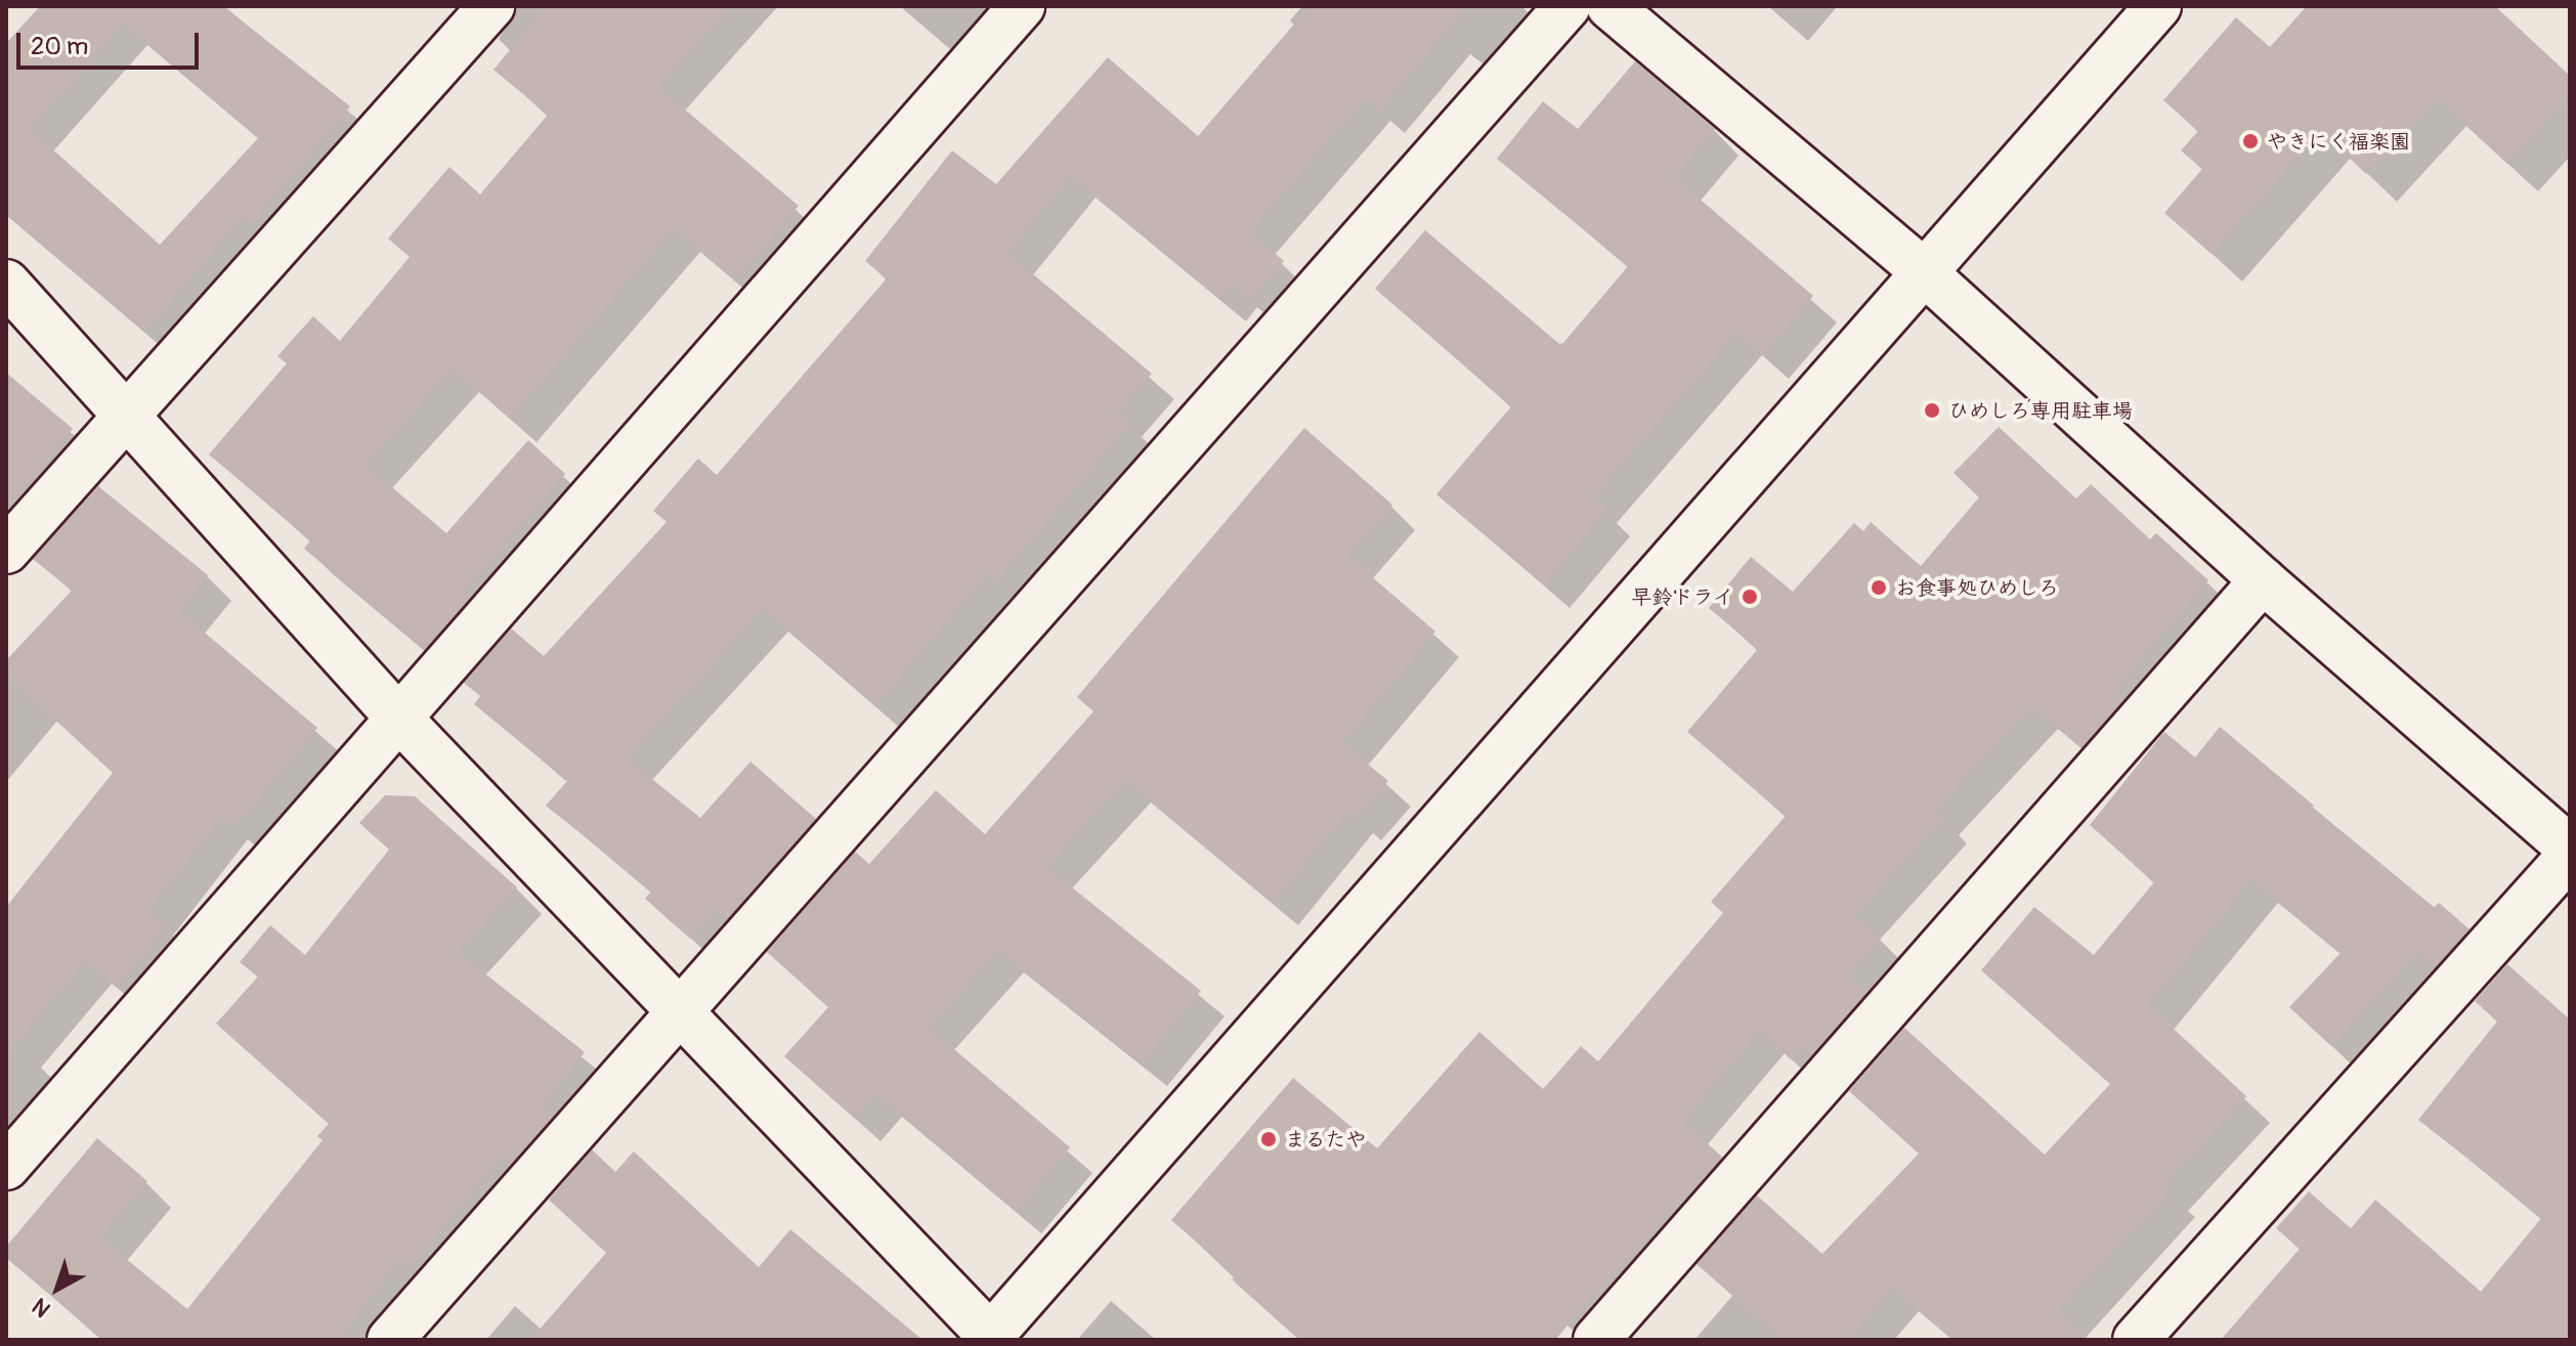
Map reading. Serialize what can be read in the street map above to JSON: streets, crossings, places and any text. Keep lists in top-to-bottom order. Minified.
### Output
{"places":["やきにく福楽園","ひめしろ専用駐車場","お食事処ひめしろ","早鈴ドライ","まるたや"],"scale_bar":"20 m","north":"bottom left"}
